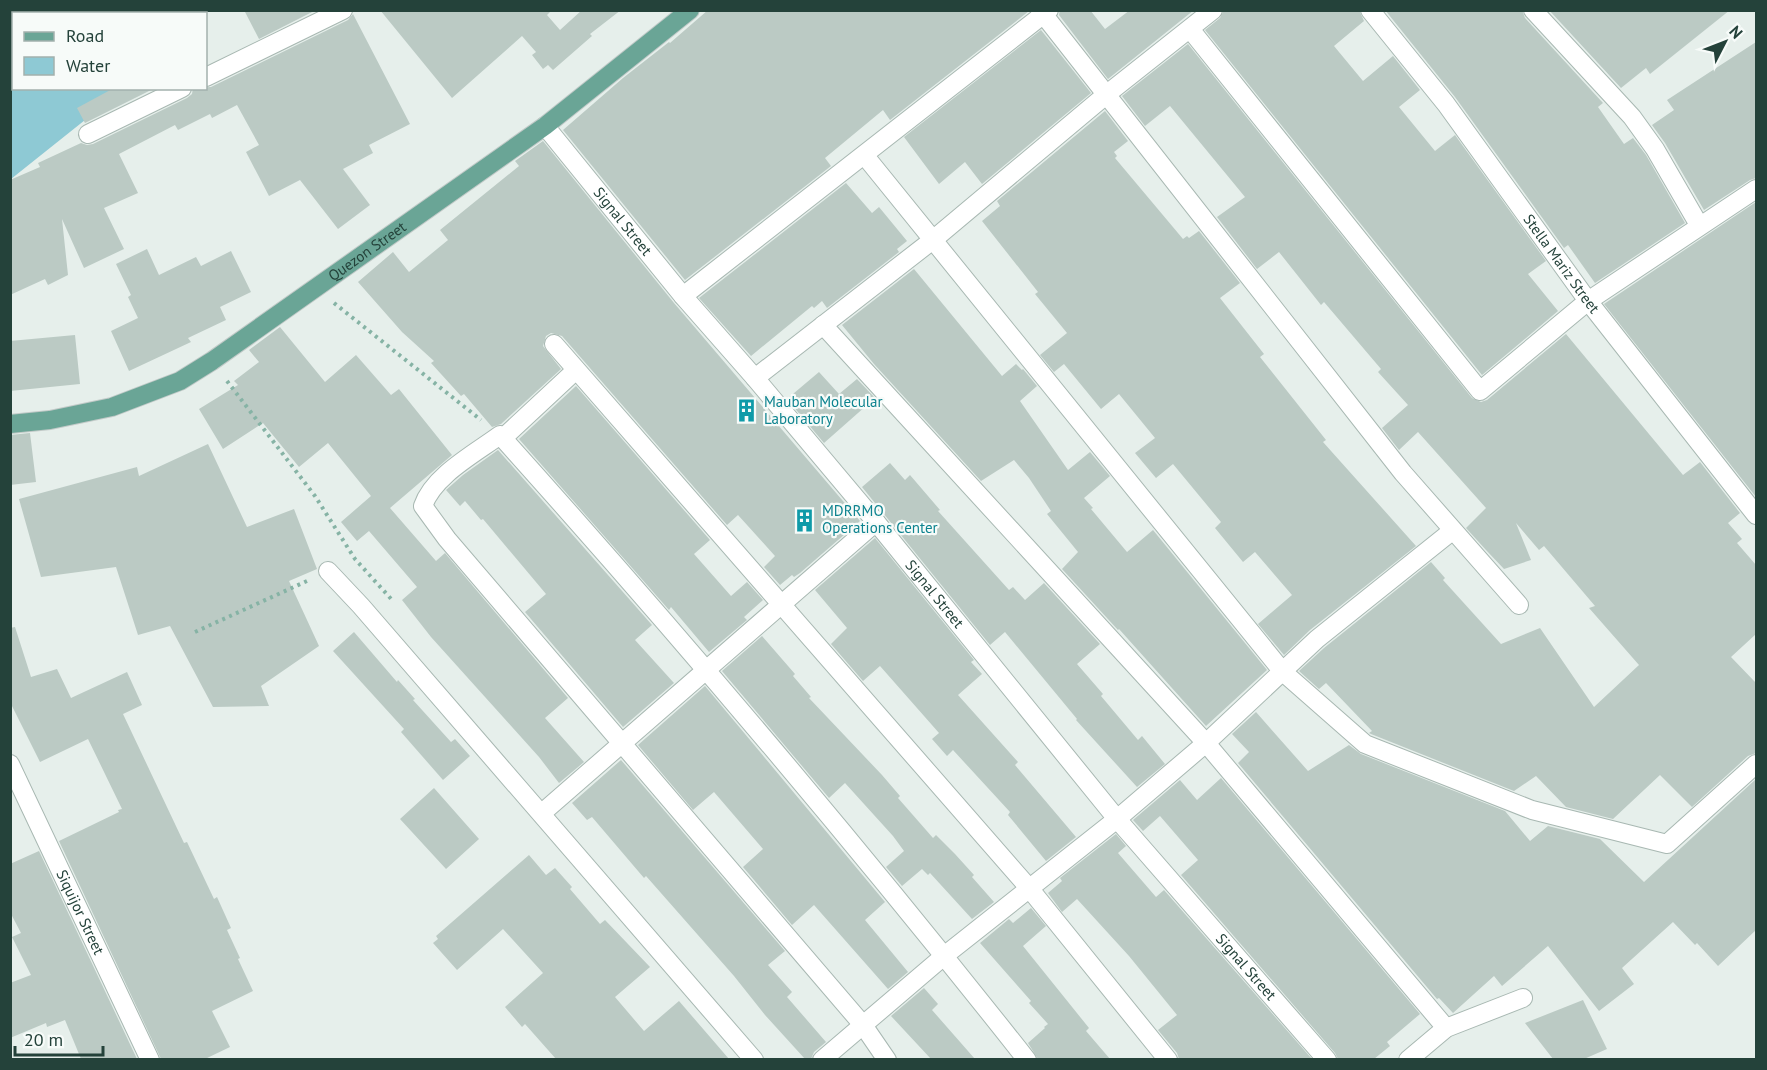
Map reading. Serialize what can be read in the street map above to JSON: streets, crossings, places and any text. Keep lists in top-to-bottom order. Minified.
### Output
{"streets":{"main road":["Quezon Street"],"street":["Signal Street","Stella Mariz Street","Siquijor Street"]},"crossings":[["Signal Street","Quezon Street"]],"places":{"building":["Mauban Molecular Laboratory","MDRRMO Operations Center"]},"legend":["Road","Water"],"scale_bar":"20 m","north":"top right"}
